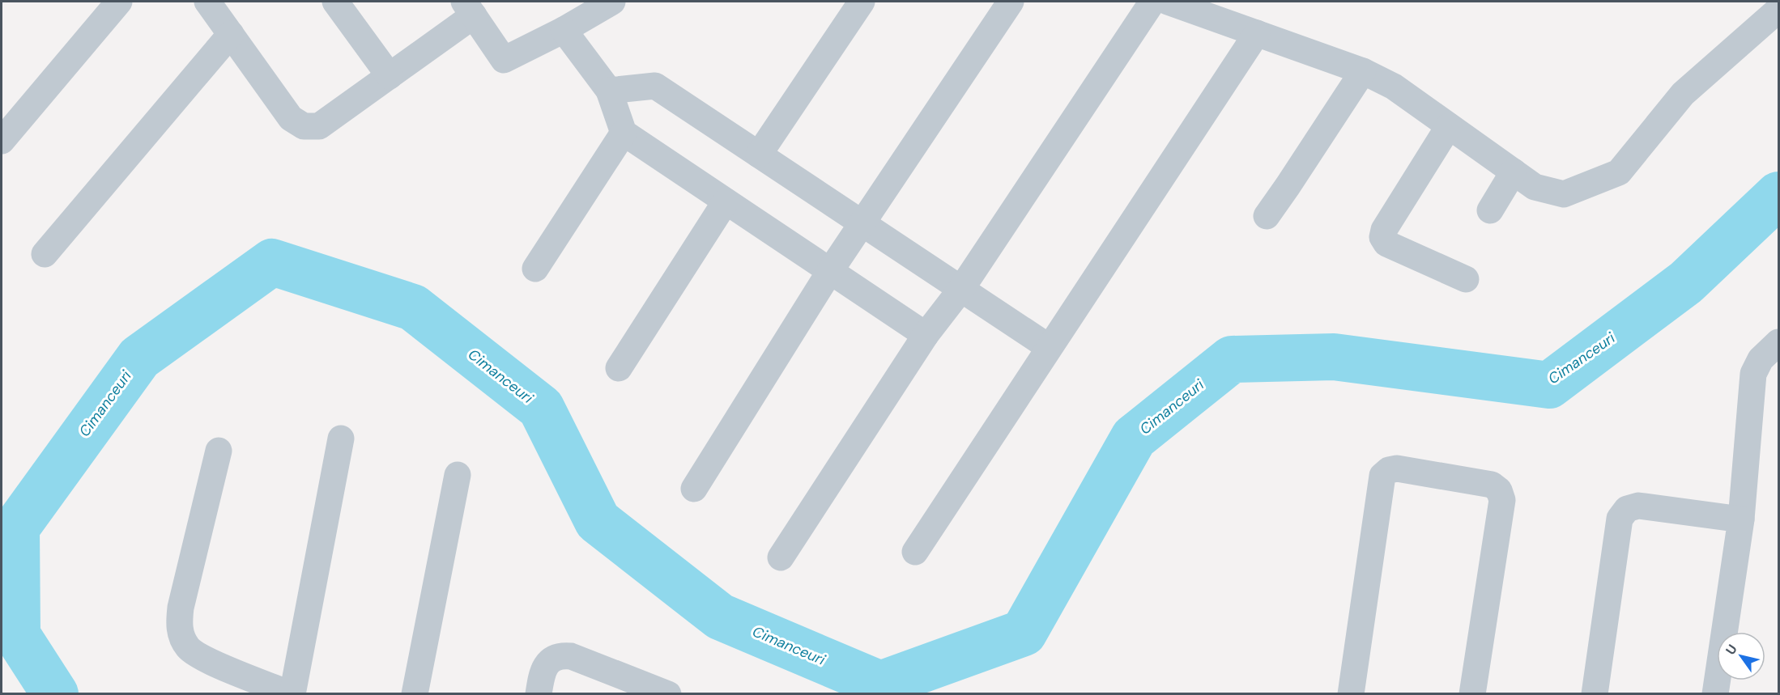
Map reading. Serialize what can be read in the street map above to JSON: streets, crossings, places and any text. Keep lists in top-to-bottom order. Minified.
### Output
{"water":["Cimanceuri"],"north":"top left"}
